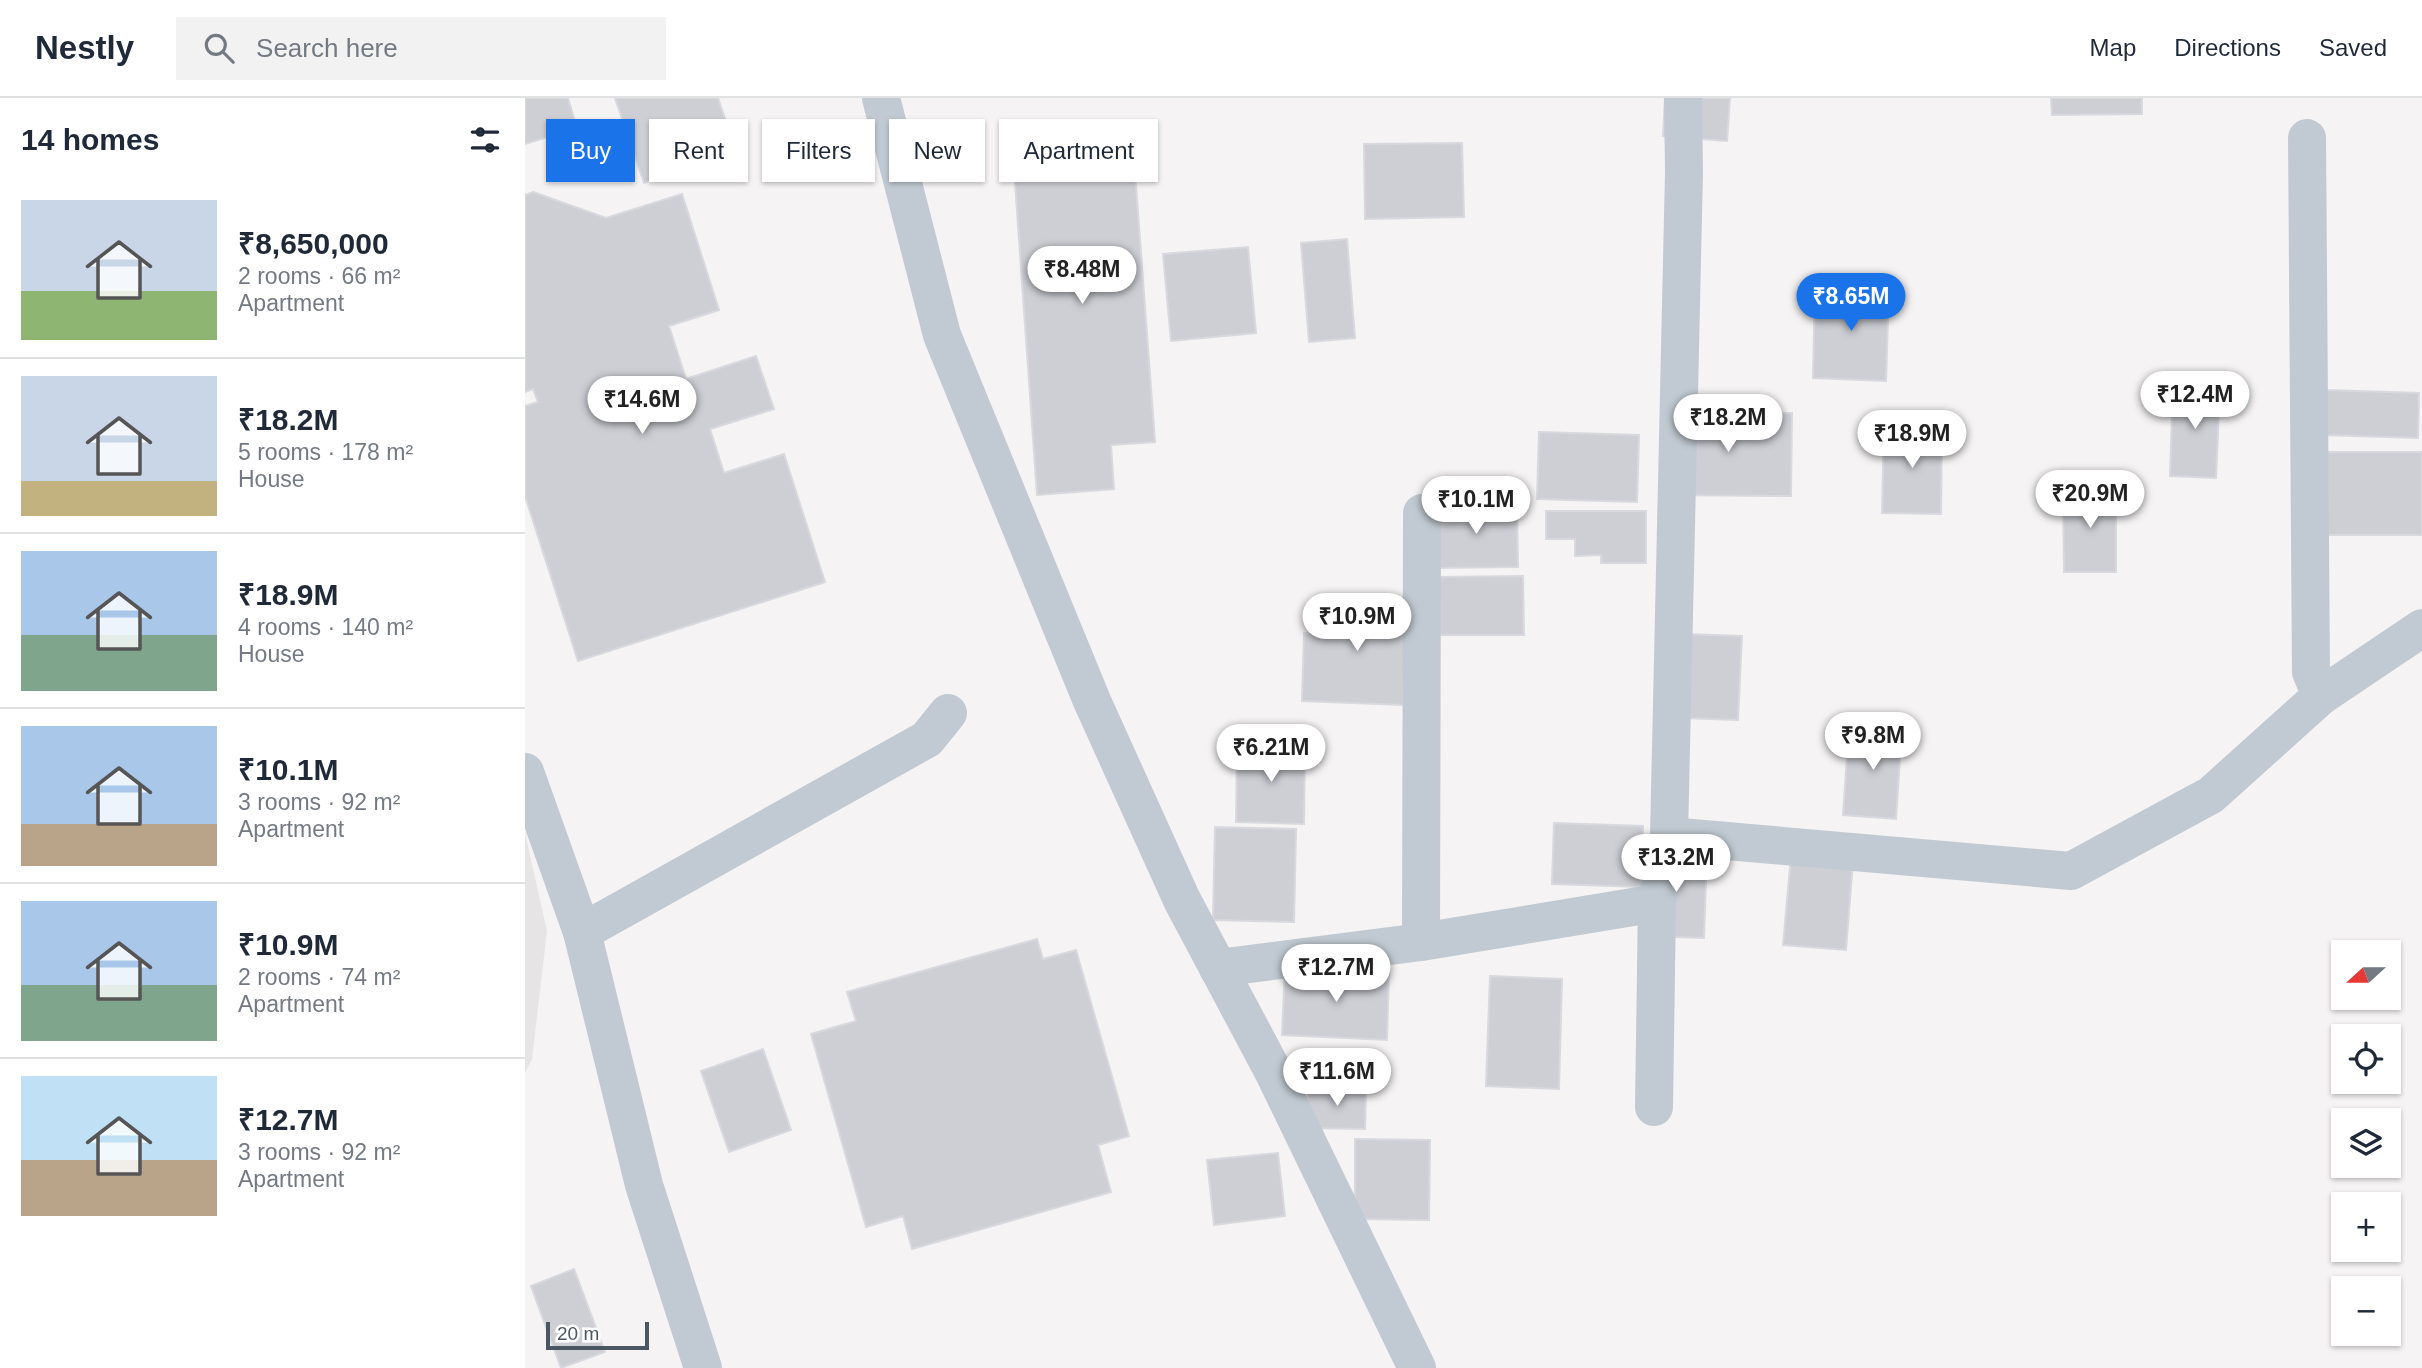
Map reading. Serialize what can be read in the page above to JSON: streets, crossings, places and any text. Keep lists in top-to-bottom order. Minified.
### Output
{"scale_bar":"20 m","north":"left","page":{"header":"Nestly","search":"Search here","nav":["Map","Directions","Saved"],"heading":"14 homes","chip":["Buy","Rent","Filters","New","Apartment"],"list":[{"name":"₹8,650,000","note":"2 rooms · 66 m² · Apartment"},{"name":"₹18.2M","note":"5 rooms · 178 m² · House"},{"name":"₹18.9M","note":"4 rooms · 140 m² · House"},{"name":"₹10.1M","note":"3 rooms · 92 m² · Apartment"},{"name":"₹10.9M","note":"2 rooms · 74 m² · Apartment"},{"name":"₹12.7M","note":"3 rooms · 92 m² · Apartment"}],"price":["₹8.48M","₹8.65M","₹12.4M","₹14.6M","₹18.2M","₹18.9M","₹20.9M","₹10.1M","₹10.9M","₹9.8M","₹6.21M","₹13.2M","₹12.7M","₹11.6M"],"map_buttons":["+","−"],"scale":"20 m"}}
